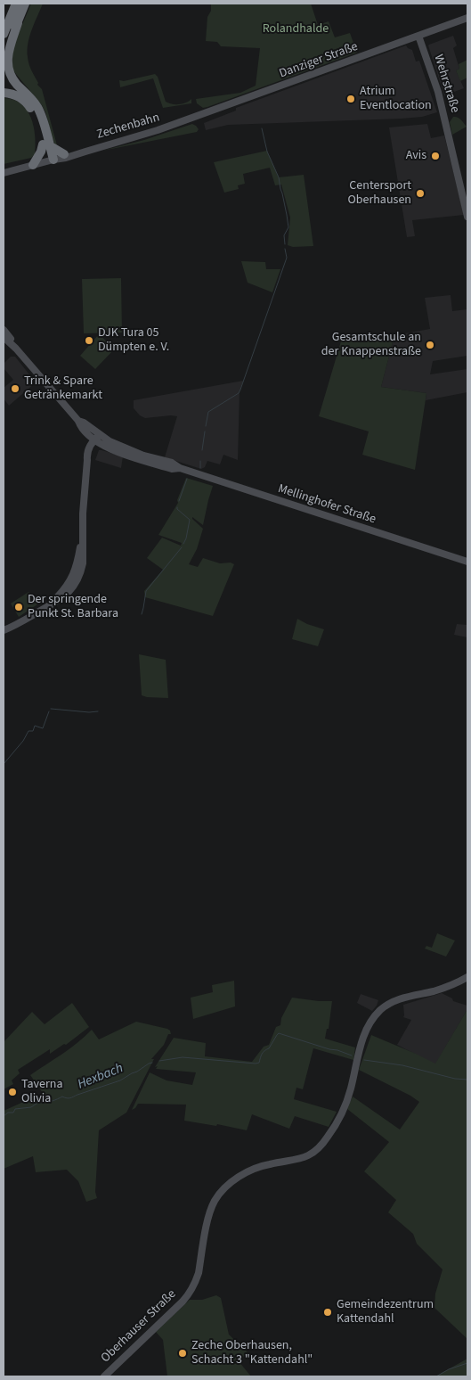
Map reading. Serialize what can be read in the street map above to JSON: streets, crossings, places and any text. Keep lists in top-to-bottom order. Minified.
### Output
{"streets":{"street":["Danziger Straße","Wehrstraße","Zechenbahn","Mellinghofer Straße","Oberhauser Straße"]},"crossings":[["Danziger Straße","Wehrstraße"],["Danziger Straße","Zechenbahn"]],"water":["Hexbach"],"parks":["Rolandhalde"],"places":["Atrium Eventlocation","Avis","Centersport Oberhausen","DJK Tura 05 Dümpten e. V.","Gesamtschule an der Knappenstraße","Trink & Spare Getränkemarkt","Der springende Punkt St. Barbara","Taverna Olivia","Gemeindezentrum Kattendahl","Zeche Oberhausen, Schacht 3 \"Kattendahl\""]}
